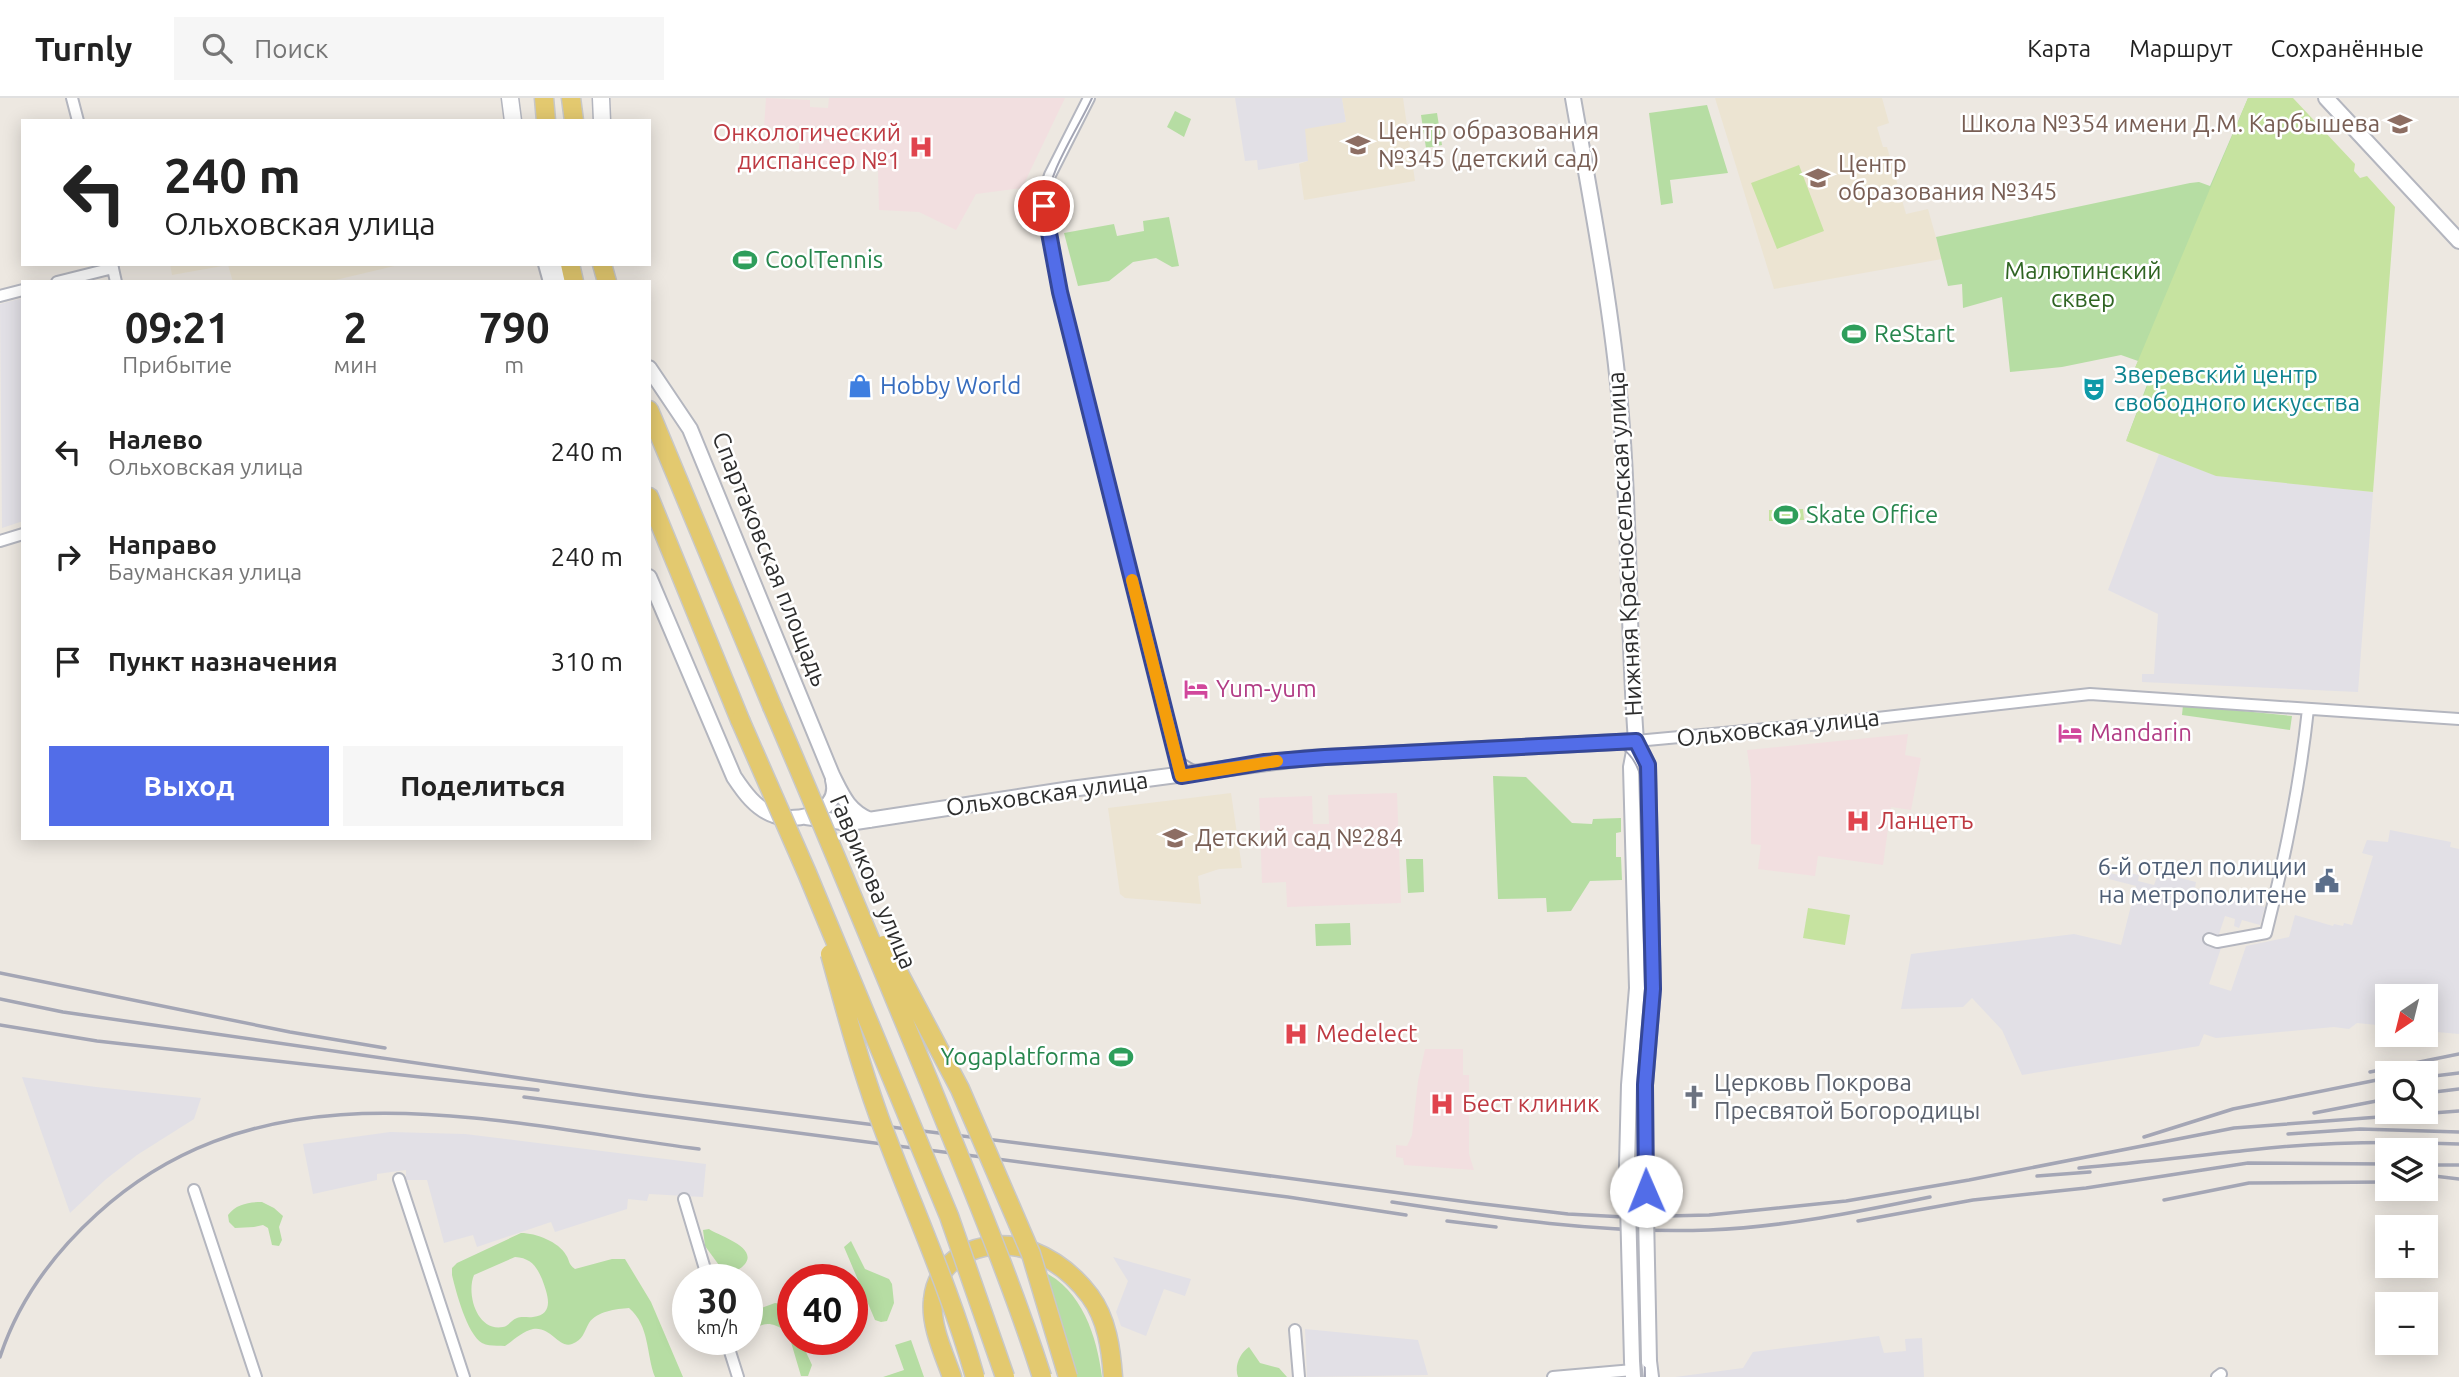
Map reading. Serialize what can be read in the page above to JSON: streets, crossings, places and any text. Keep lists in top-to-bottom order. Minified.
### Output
{"streets":{"main road":["Гаврикова улица"],"street":["Нижняя Красносельская улица","Спартаковская площадь","Ольховская улица"]},"crossings":[["Нижняя Красносельская улица","Ольховская улица"],["Спартаковская площадь","Ольховская улица"]],"parks":["Малютинский сквер"],"places":{"school or university":["Школа №354 имени Д.М. Карбышева","Центр образования №345 (детский сад)","Центр образования №345","Детский сад №284"],"hospital":["Онкологический диспансер №1","Ланцетъ","Medelect","Бест клиник"],"sports":["CoolTennis","ReStart","Skate Office","Yogaplatforma"],"shop":["Hobby World"],"theatre":["Зверевский центр свободного искусства"],"hotel":["Yum-yum","Mandarin"],"public building":["6-й отдел полиции на метрополитене"],"church":["Церковь Покрова Пресвятой Богородицы"]},"north":"bottom left","page":{"header":"Turnly","search":"Поиск","nav":["Карта","Маршрут","Сохранённые"],"turn":["240 m","Ольховская улица"],"eta":["09:21","Прибытие","2","мин","790","m"],"list":[{"name":"Налево","note":"Ольховская улица","value":"240 m"},{"name":"Направо","note":"Бауманская улица","value":"240 m"},{"name":"Пункт назначения","value":"310 m"}],"buttons":["Выход","Поделиться"],"map_buttons":["+","−"],"speed":"30 km/h","limit":"40"}}
